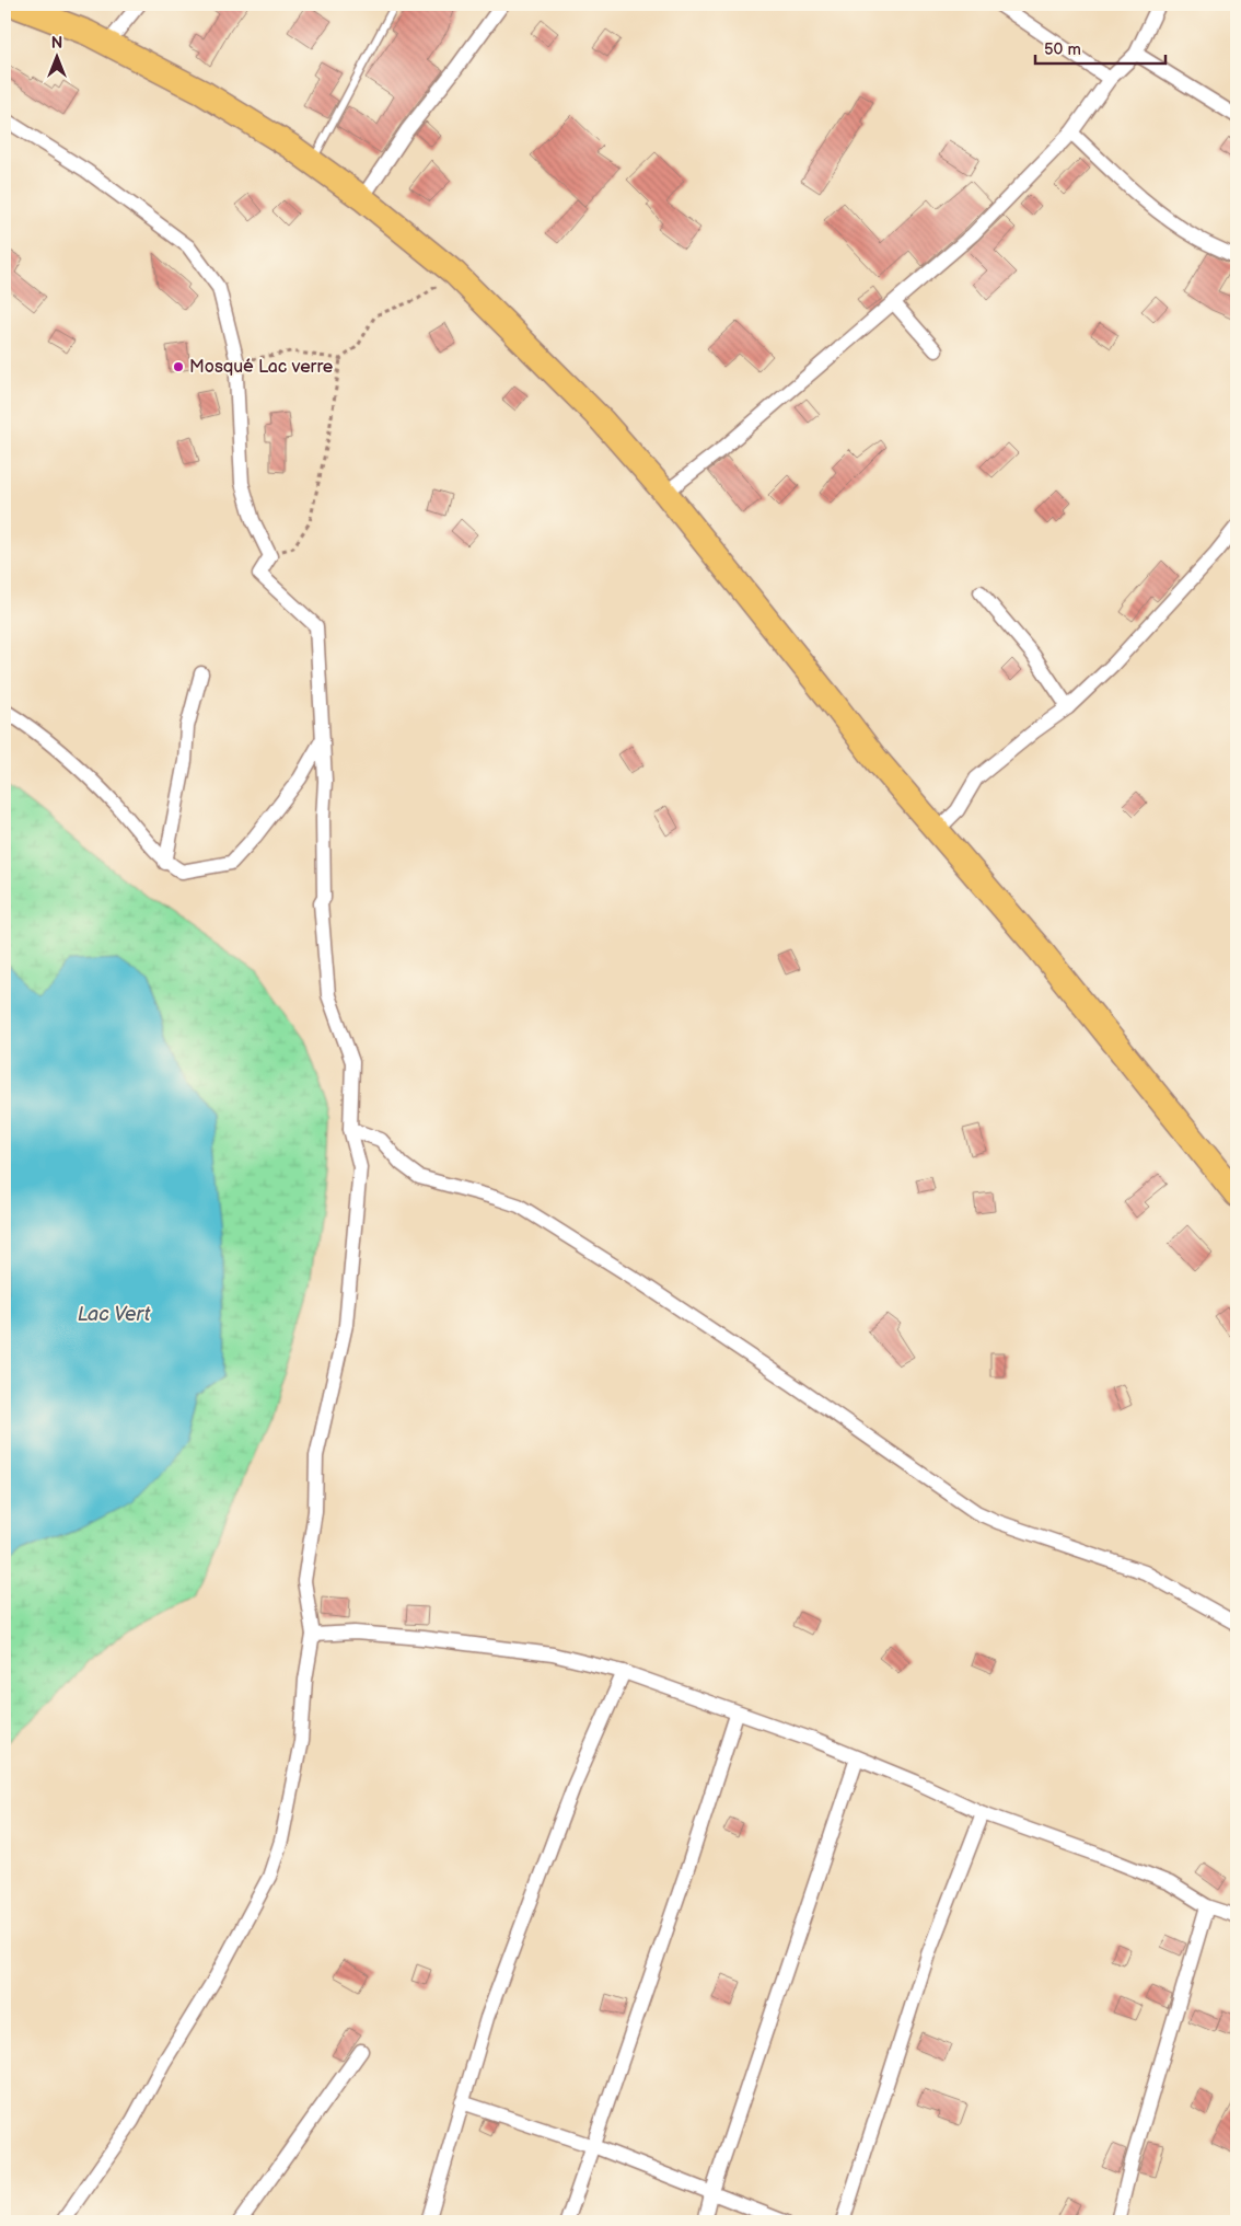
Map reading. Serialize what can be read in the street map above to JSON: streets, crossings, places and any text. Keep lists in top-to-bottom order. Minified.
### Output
{"water":["Lac Vert"],"places":["Mosqué Lac verre"],"scale_bar":"50 m","north":"top"}
